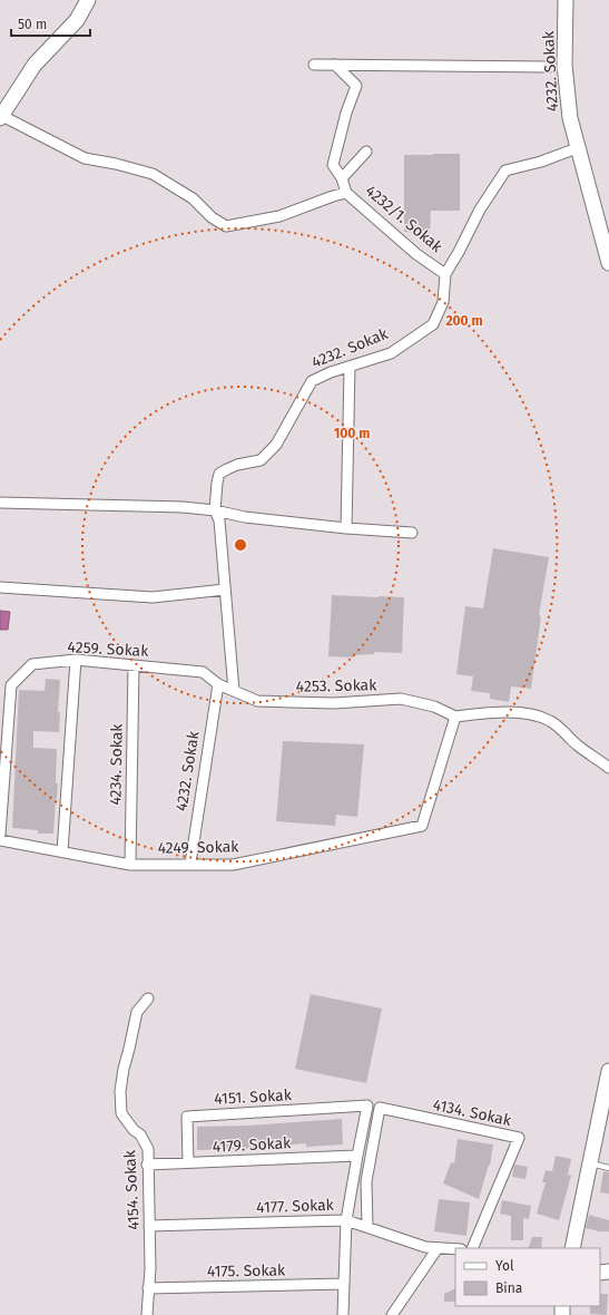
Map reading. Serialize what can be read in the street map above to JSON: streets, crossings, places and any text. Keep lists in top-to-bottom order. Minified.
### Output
{"streets":{"street":["4232. Sokak","4232/1. Sokak","4259. Sokak","4253. Sokak","4234. Sokak","4249. Sokak","4151. Sokak","4134. Sokak","4179. Sokak","4154. Sokak","4177. Sokak","4175. Sokak"]},"crossings":[["4232. Sokak","4232/1. Sokak"],["4232. Sokak","4259. Sokak"],["4232. Sokak","4253. Sokak"],["4232. Sokak","4249. Sokak"],["4259. Sokak","4253. Sokak"],["4259. Sokak","4234. Sokak"],["4253. Sokak","4249. Sokak"],["4234. Sokak","4249. Sokak"],["4151. Sokak","4179. Sokak"],["4134. Sokak","4177. Sokak"],["4179. Sokak","4154. Sokak"],["4154. Sokak","4177. Sokak"],["4154. Sokak","4175. Sokak"]],"legend":["Yol","Bina"],"scale_bar":"50 m","rings":["200 m","100 m"]}
